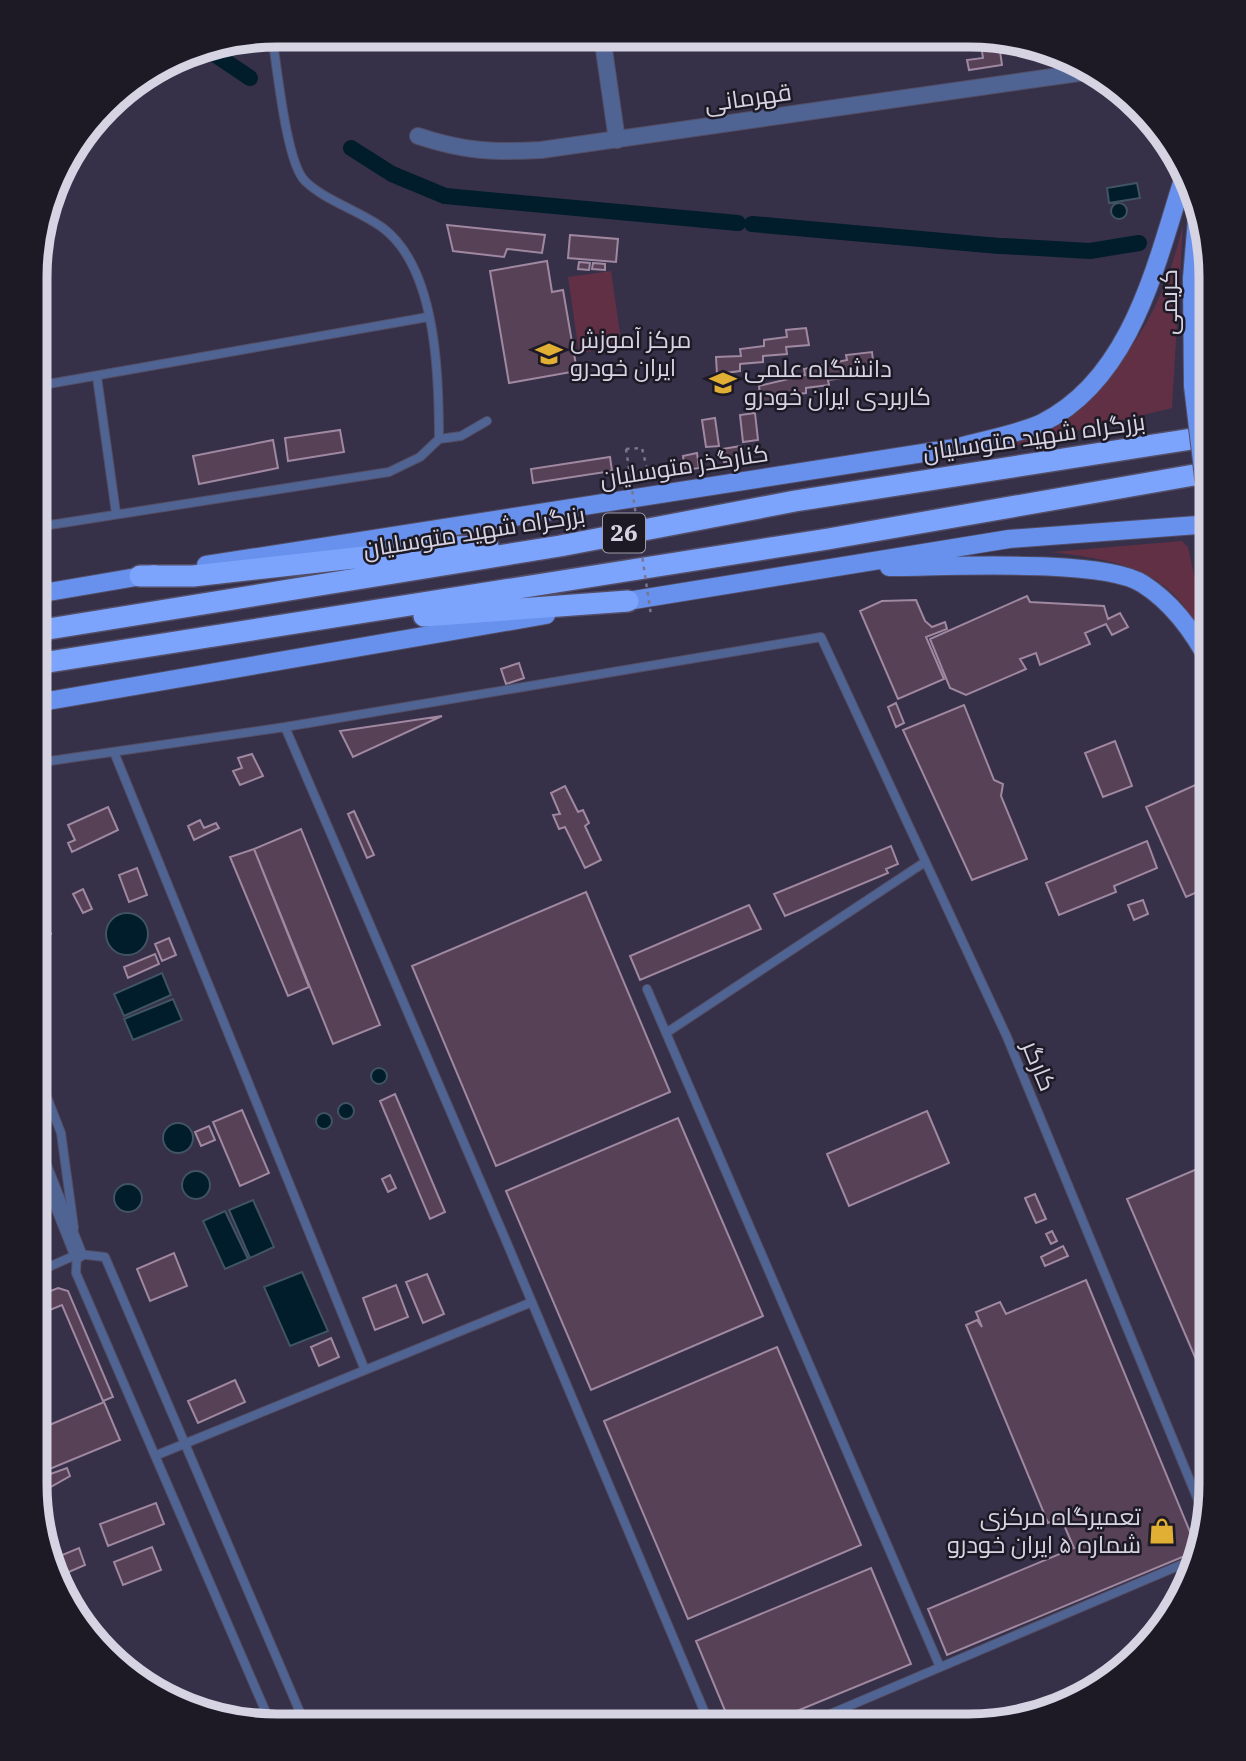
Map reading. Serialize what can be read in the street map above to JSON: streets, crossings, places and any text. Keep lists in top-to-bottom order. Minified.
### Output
{"streets":{"highway":["بزرگراه شهید متوسلیان","26"],"main road":["کریمی","کنارگذر متوسلیان"],"street":["قهرمانی"],"lane":["کارگر"]},"places":{"school or university":["مرکز آموزش ایران خودرو","دانشگاه علمی کاربردی ایران خودرو"],"shop":["تعمیرگاه مرکزی شماره ۵ ایران خودرو"]}}
